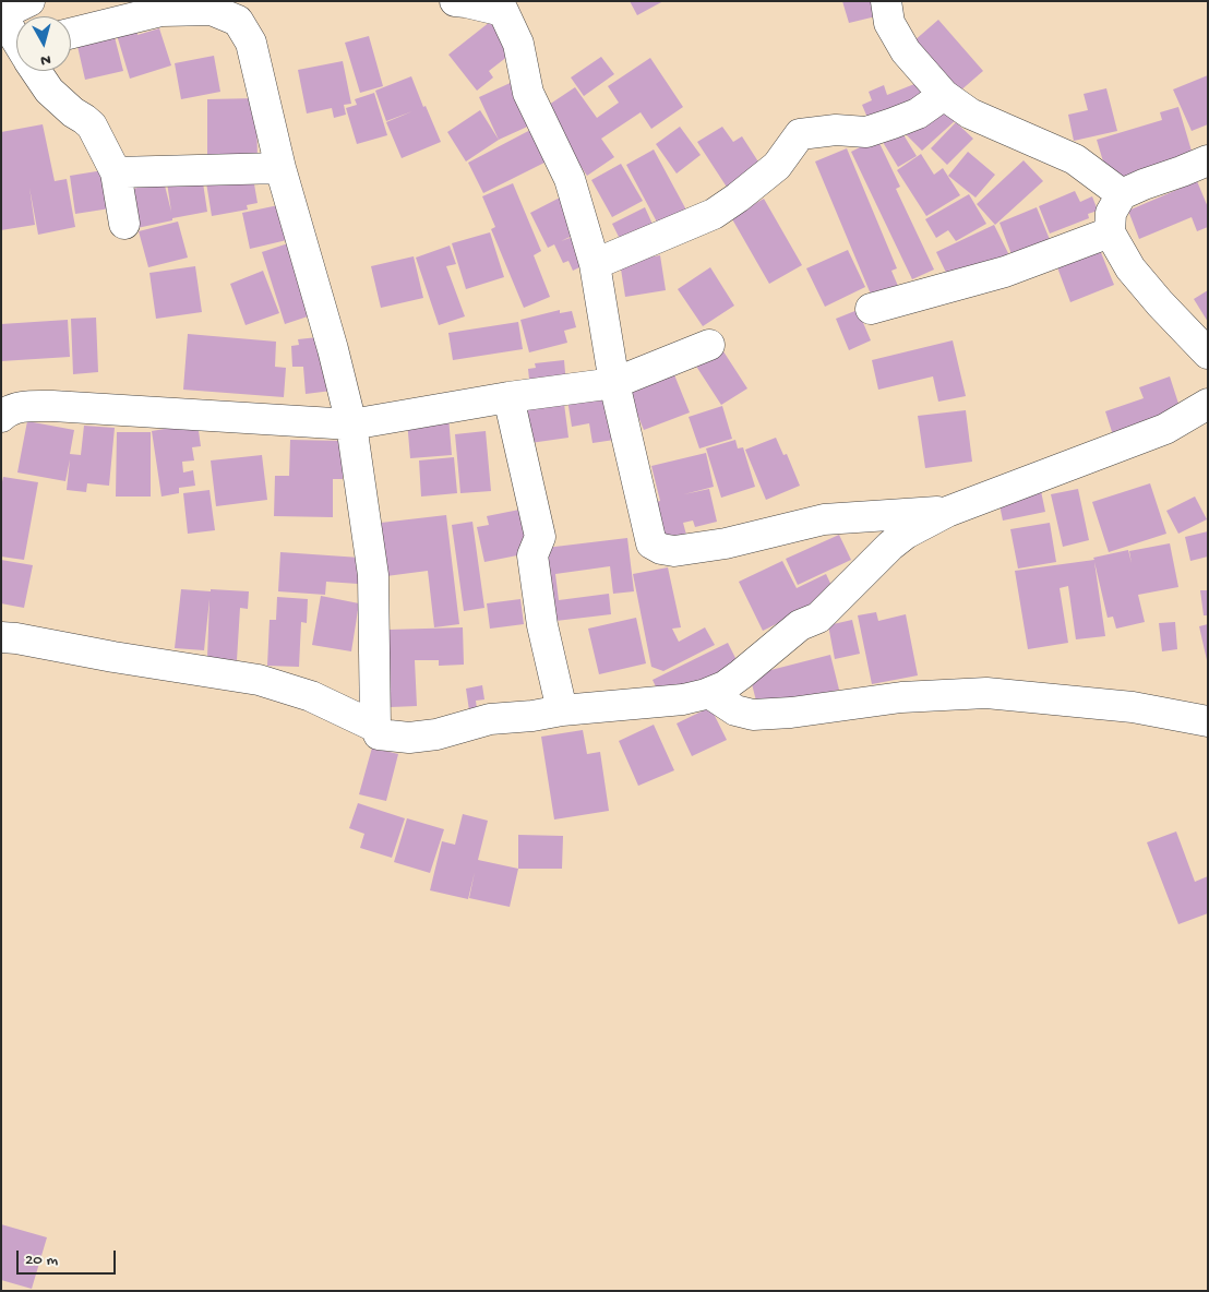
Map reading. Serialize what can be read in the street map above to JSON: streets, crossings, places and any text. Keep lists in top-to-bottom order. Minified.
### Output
{"scale_bar":"20 m","north":"bottom"}
